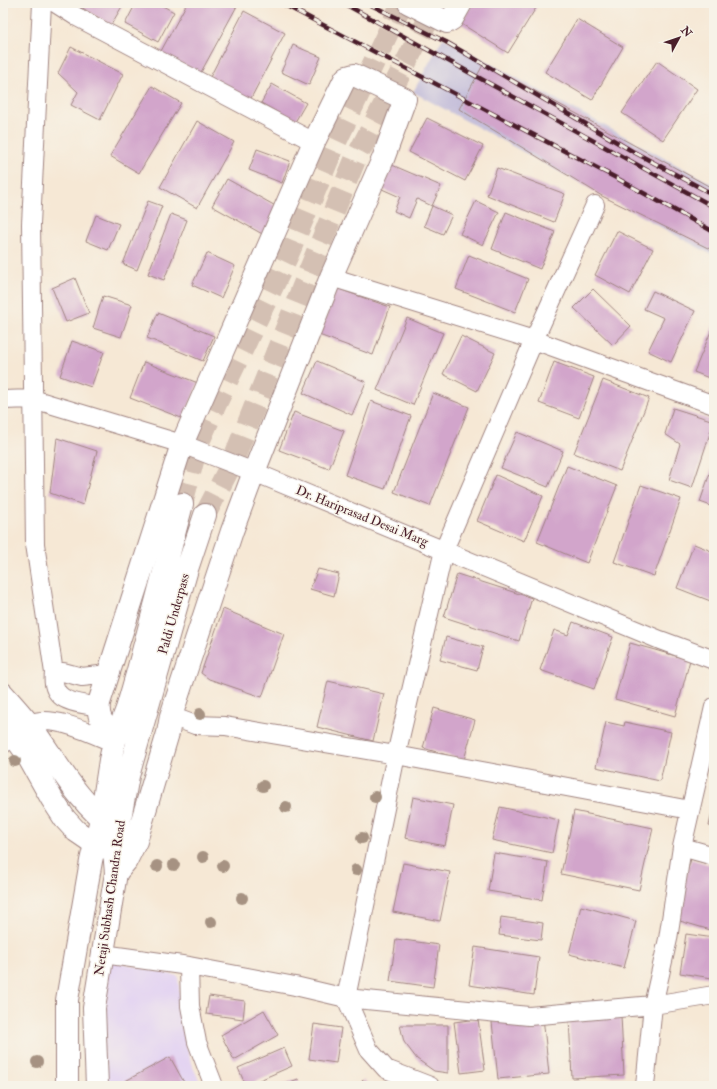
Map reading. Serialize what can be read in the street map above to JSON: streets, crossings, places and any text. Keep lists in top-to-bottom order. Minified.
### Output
{"streets":{"street":["Dr. Hariprasad Desai Marg","Paldi Underpass","Netaji Subhash Chandra Road"]},"crossings":[["Paldi Underpass","Netaji Subhash Chandra Road"]],"north":"top right"}
